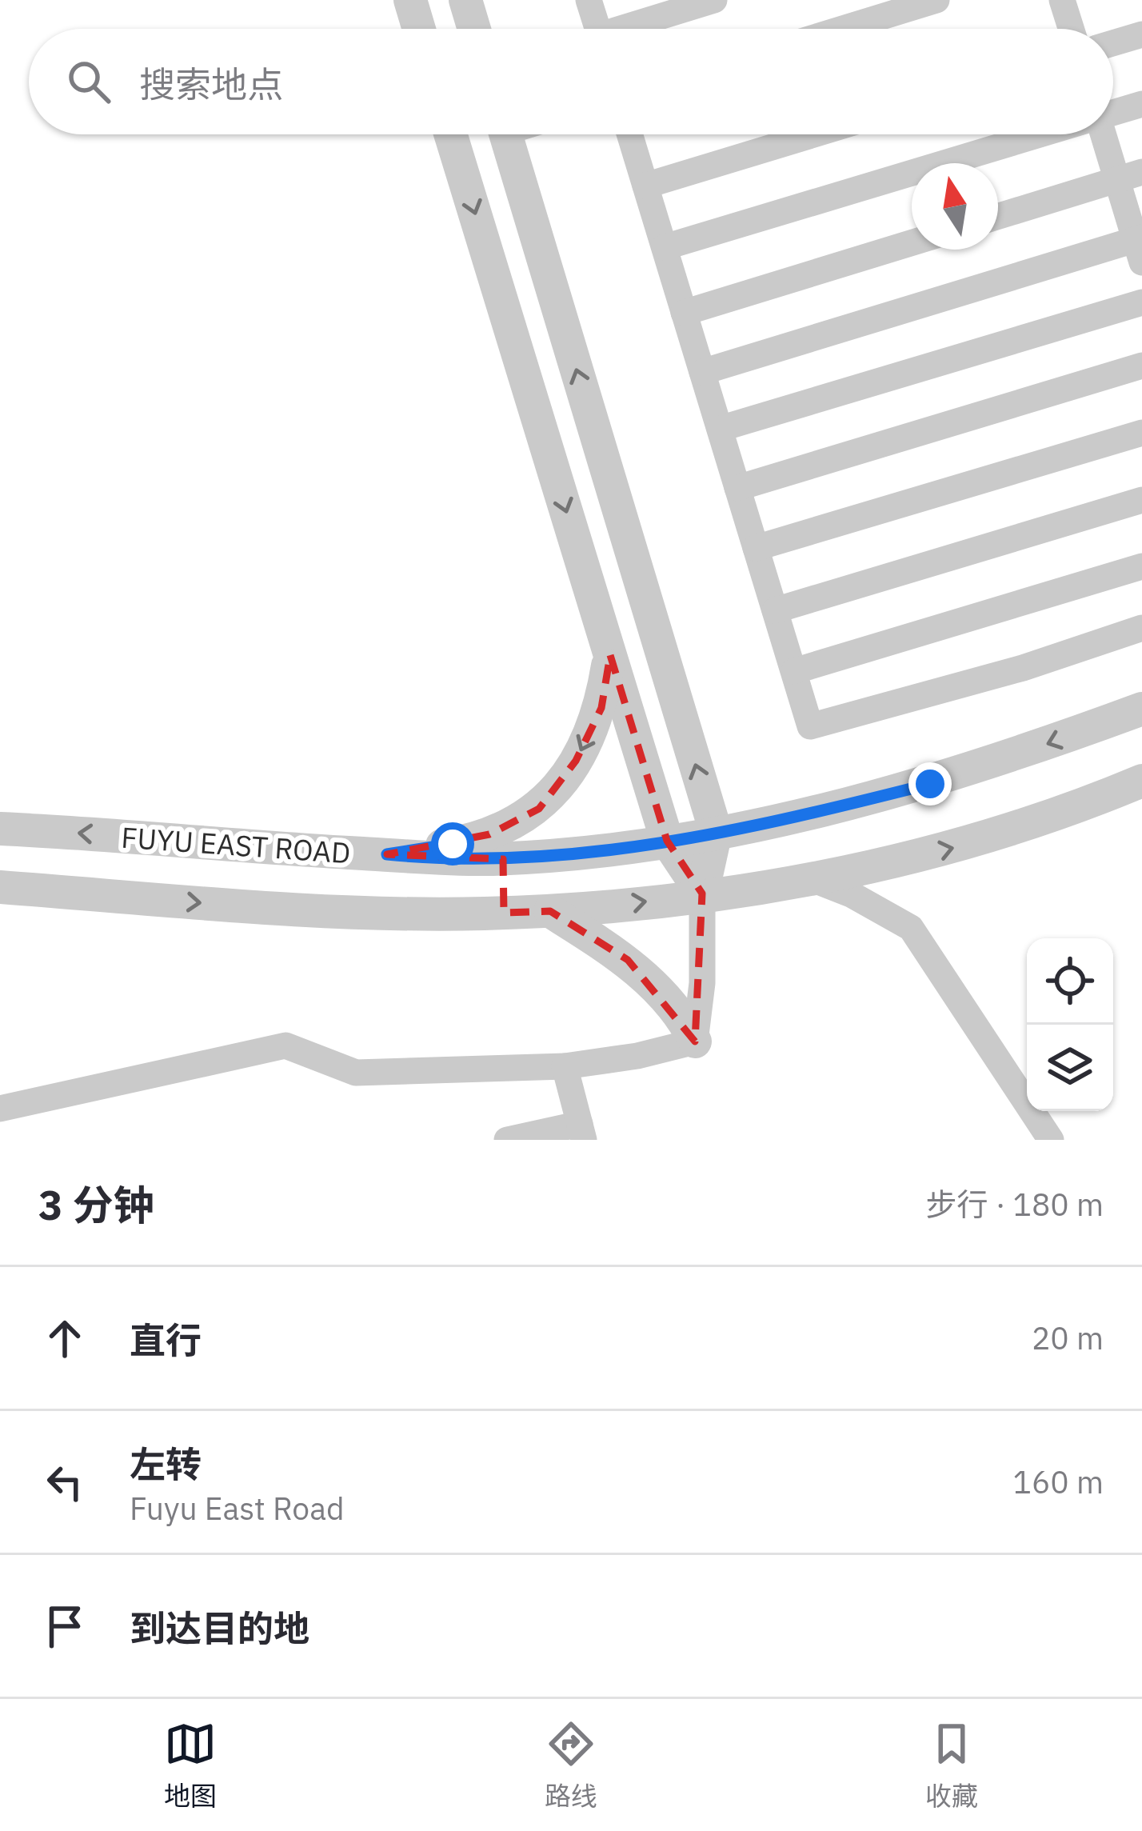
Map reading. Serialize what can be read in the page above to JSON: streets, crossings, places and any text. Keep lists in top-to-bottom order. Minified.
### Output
{"streets":{"street":["FUYU EAST ROAD"]},"north":"top","page":{"search":"搜索地点","heading":["3 分钟","步行 · 180 m"],"list":[["直行","20 m"],["左转","Fuyu East Road","160 m"],"到达目的地"],"nav":["地图","路线","收藏"]}}
